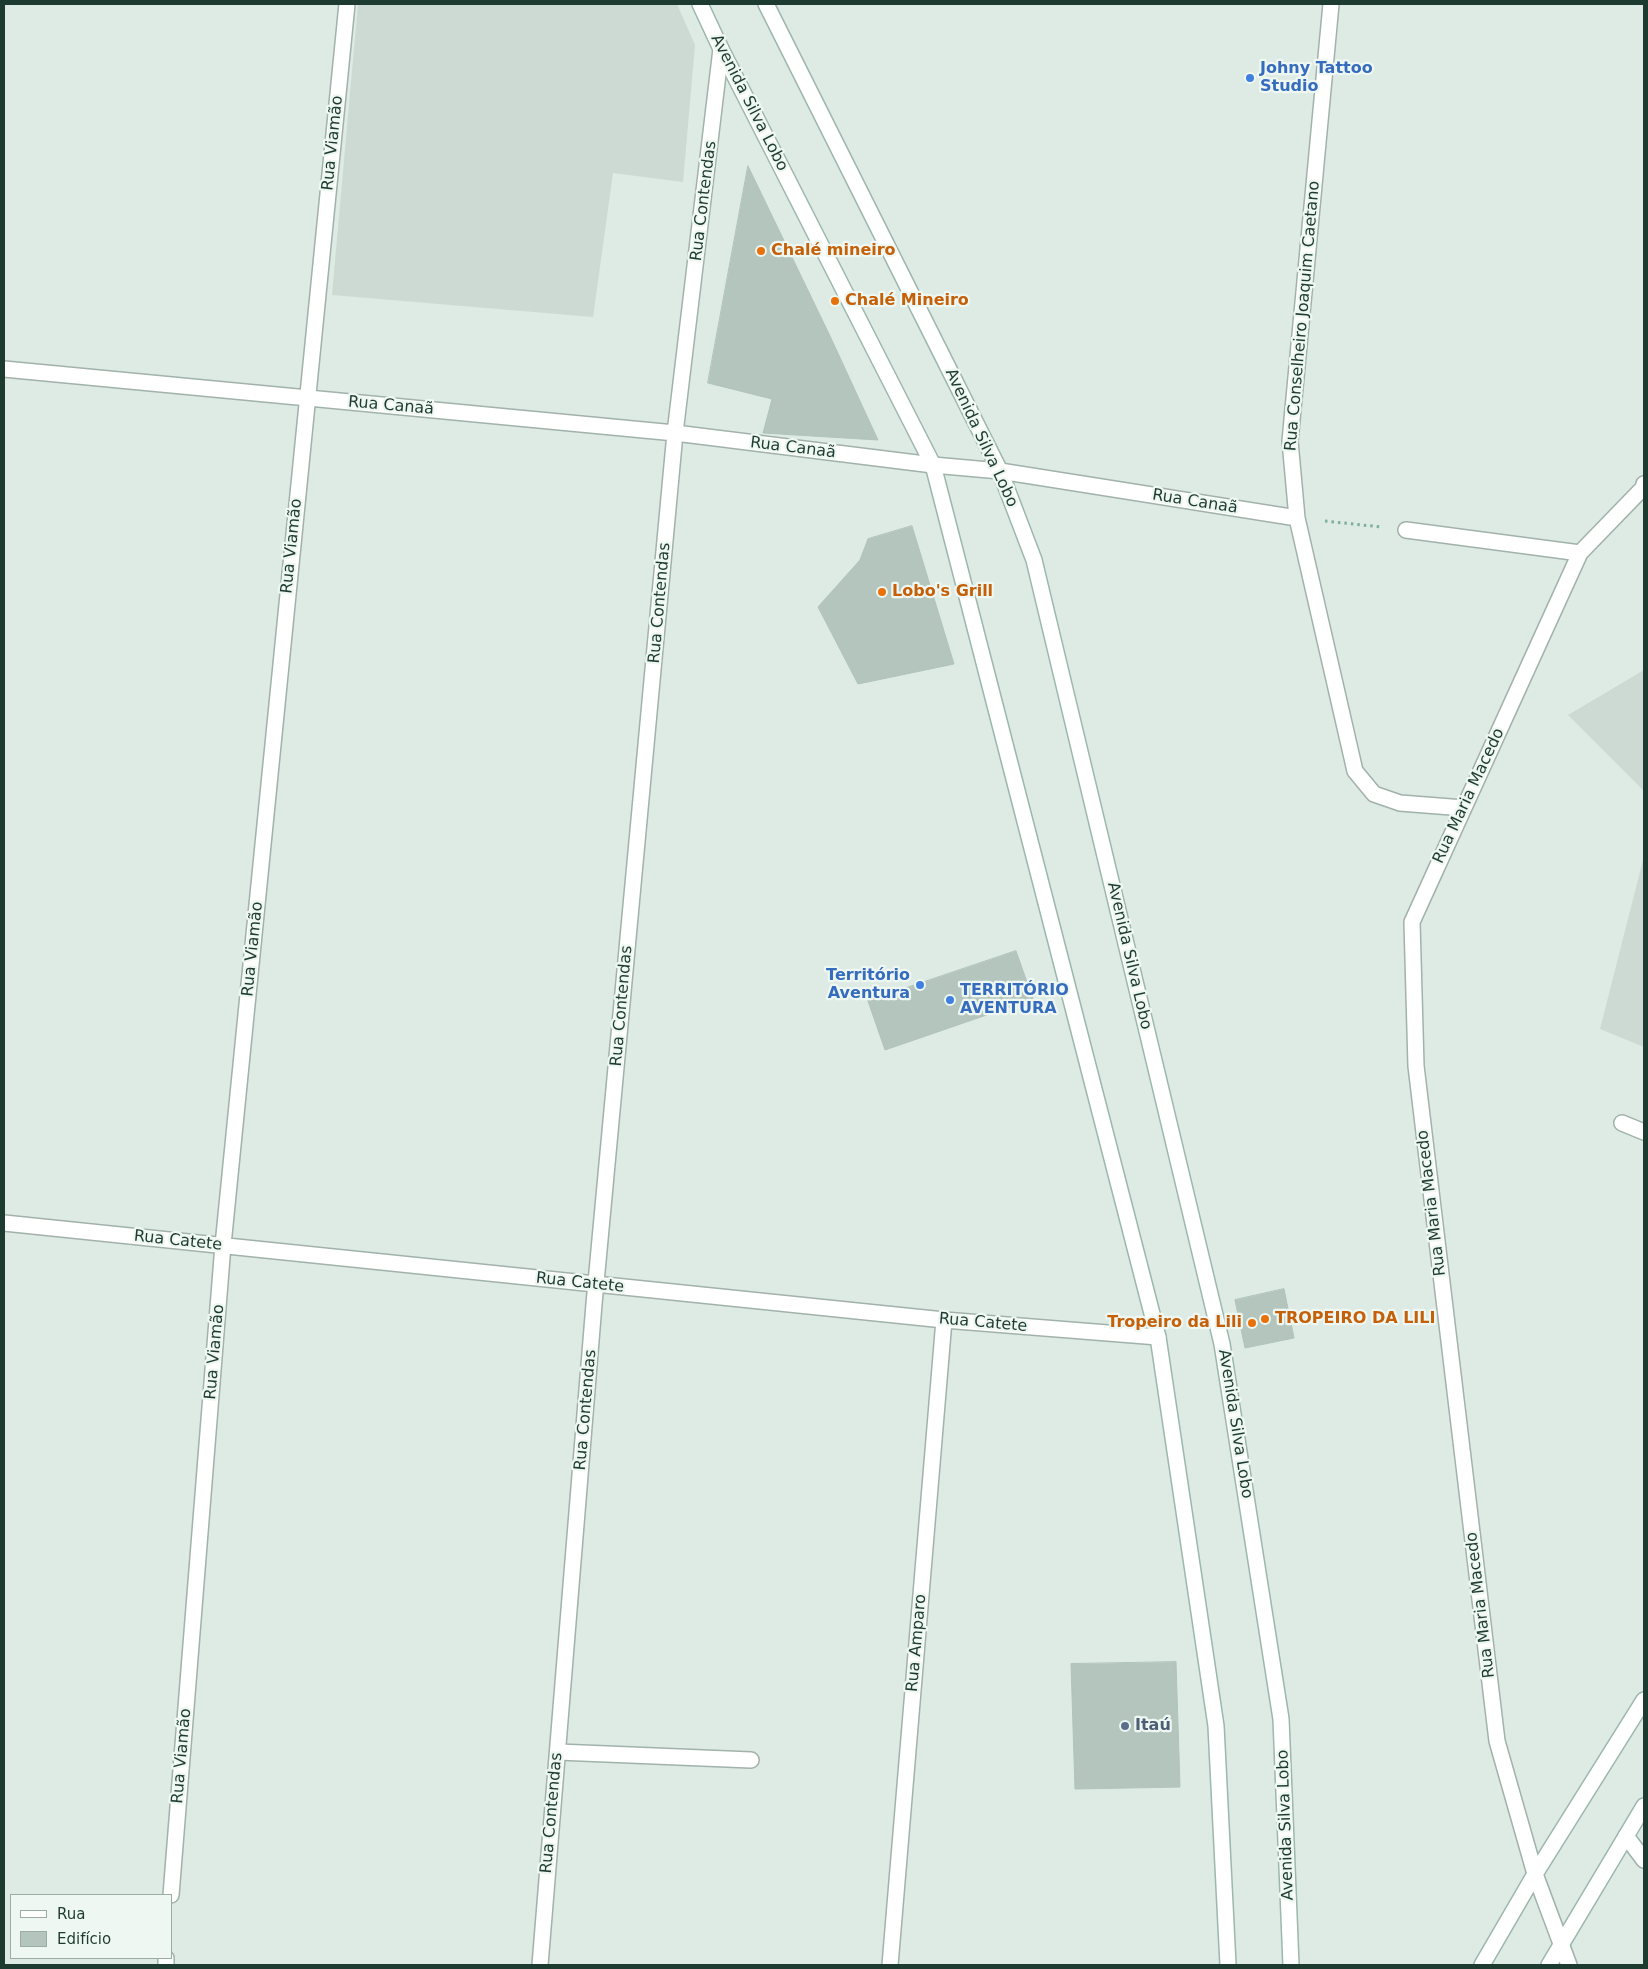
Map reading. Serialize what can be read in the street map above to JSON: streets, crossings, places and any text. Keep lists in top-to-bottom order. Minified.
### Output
{"streets":{"street":["Avenida Silva Lobo","Rua Viamão","Rua Contendas","Rua Conselheiro Joaquim Caetano","Rua Canaã","Rua Maria Macedo","Rua Catete","Rua Amparo"]},"crossings":[["Avenida Silva Lobo","Rua Contendas"],["Avenida Silva Lobo","Rua Canaã"],["Avenida Silva Lobo","Rua Catete"],["Rua Viamão","Rua Canaã"],["Rua Viamão","Rua Catete"],["Rua Contendas","Rua Canaã"],["Rua Contendas","Rua Catete"],["Rua Conselheiro Joaquim Caetano","Rua Canaã"],["Rua Conselheiro Joaquim Caetano","Rua Maria Macedo"],["Rua Catete","Rua Amparo"]],"places":["Johny Tattoo Studio","Chalé mineiro","Chalé Mineiro","Lobo's Grill","Território Aventura","TERRITÓRIO AVENTURA","TROPEIRO DA LILI","Tropeiro da Lili","Itaú"],"legend":["Rua","Edifício"]}
